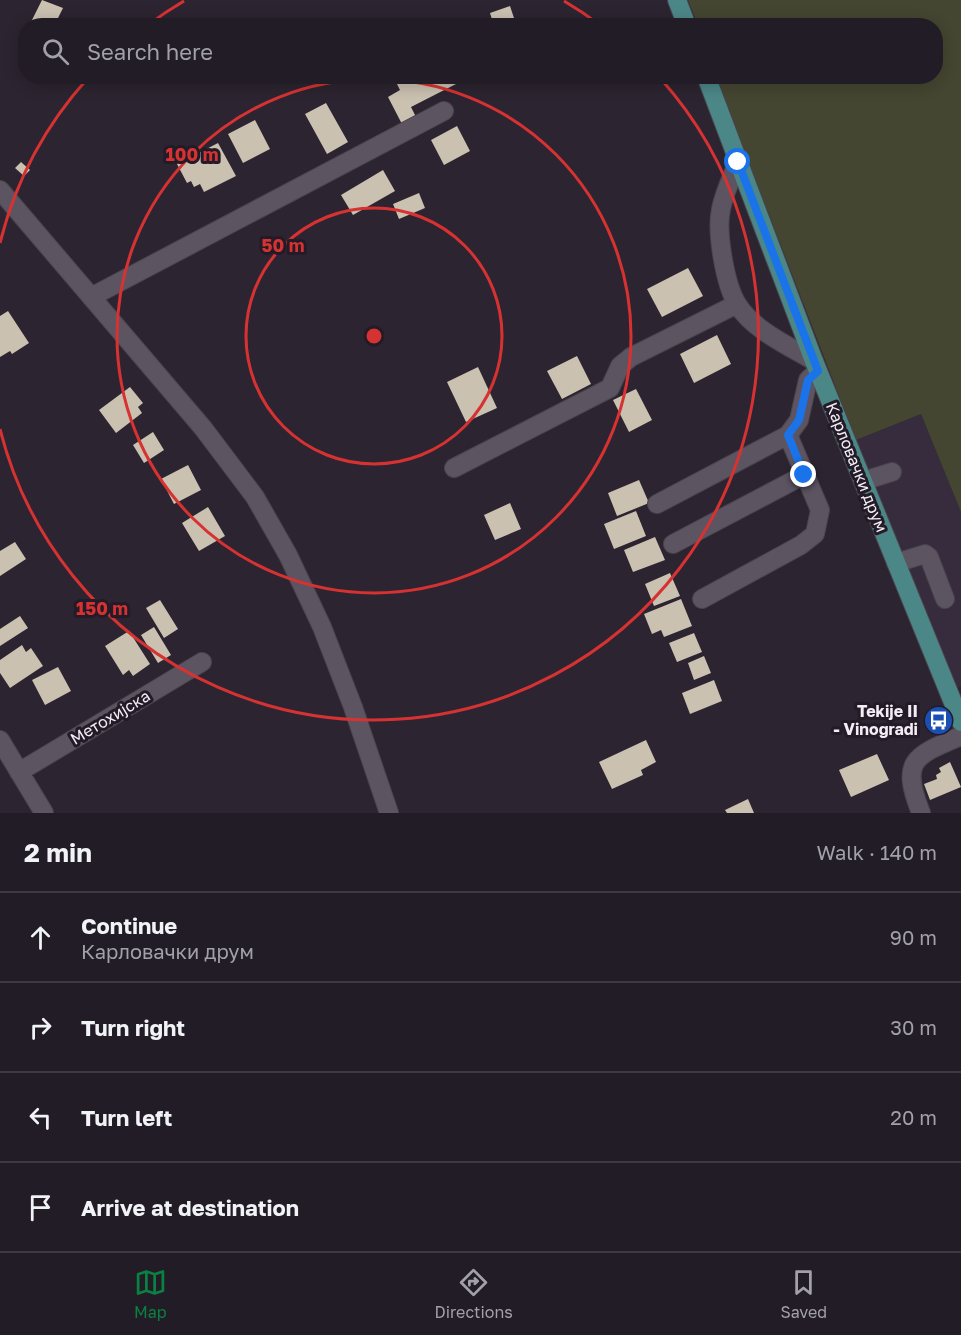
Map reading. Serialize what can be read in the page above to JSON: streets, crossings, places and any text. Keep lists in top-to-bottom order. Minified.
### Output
{"streets":{"main road":["Карловачки друм"],"street":["Метохијска"]},"places":{"bus stop":["Tekije II - Vinogradi"]},"page":{"search":"Search here","heading":["2 min","Walk · 140 m"],"list":[["Continue","Карловачки друм","90 m"],["Turn right","30 m"],["Turn left","20 m"],"Arrive at destination"],"nav":["Map","Directions","Saved"]},"rings":["100 m","50 m","150 m"]}
